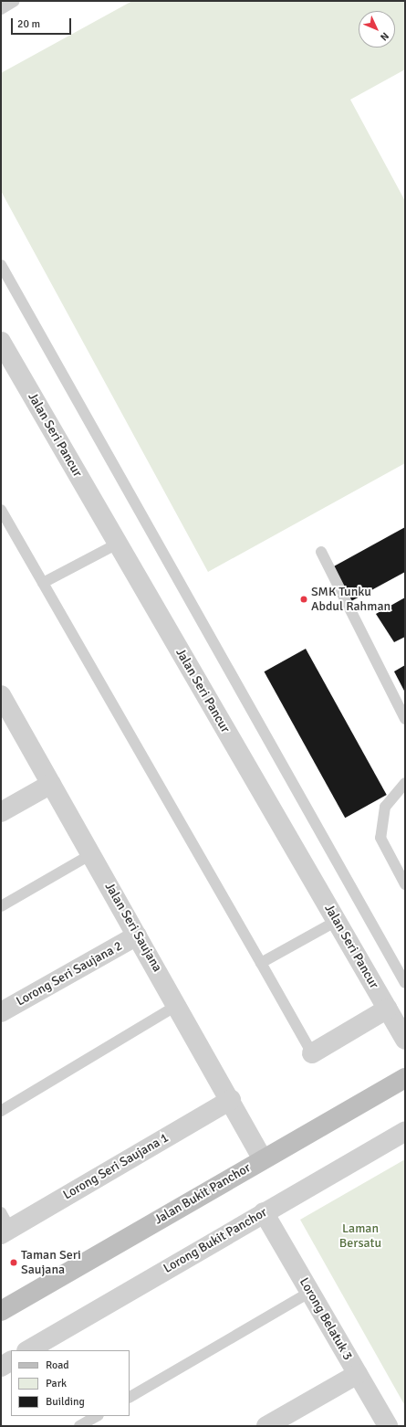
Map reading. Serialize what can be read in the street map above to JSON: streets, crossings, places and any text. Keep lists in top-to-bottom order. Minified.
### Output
{"streets":{"main road":["Jalan Bukit Panchor"],"street":["Jalan Seri Pancur","Jalan Seri Saujana","Lorong Seri Saujana 2","Lorong Seri Saujana 1","Lorong Bukit Panchor","Lorong Belatuk 3"]},"crossings":[["Jalan Seri Saujana","Lorong Seri Saujana 2"],["Jalan Seri Saujana","Lorong Seri Saujana 1"],["Jalan Seri Saujana","Jalan Bukit Panchor"],["Lorong Bukit Panchor","Lorong Belatuk 3"]],"parks":["Laman Bersatu"],"places":["SMK Tunku Abdul Rahman","Taman Seri Saujana"],"legend":["Road","Park","Building"],"scale_bar":"20 m","north":"bottom right"}
